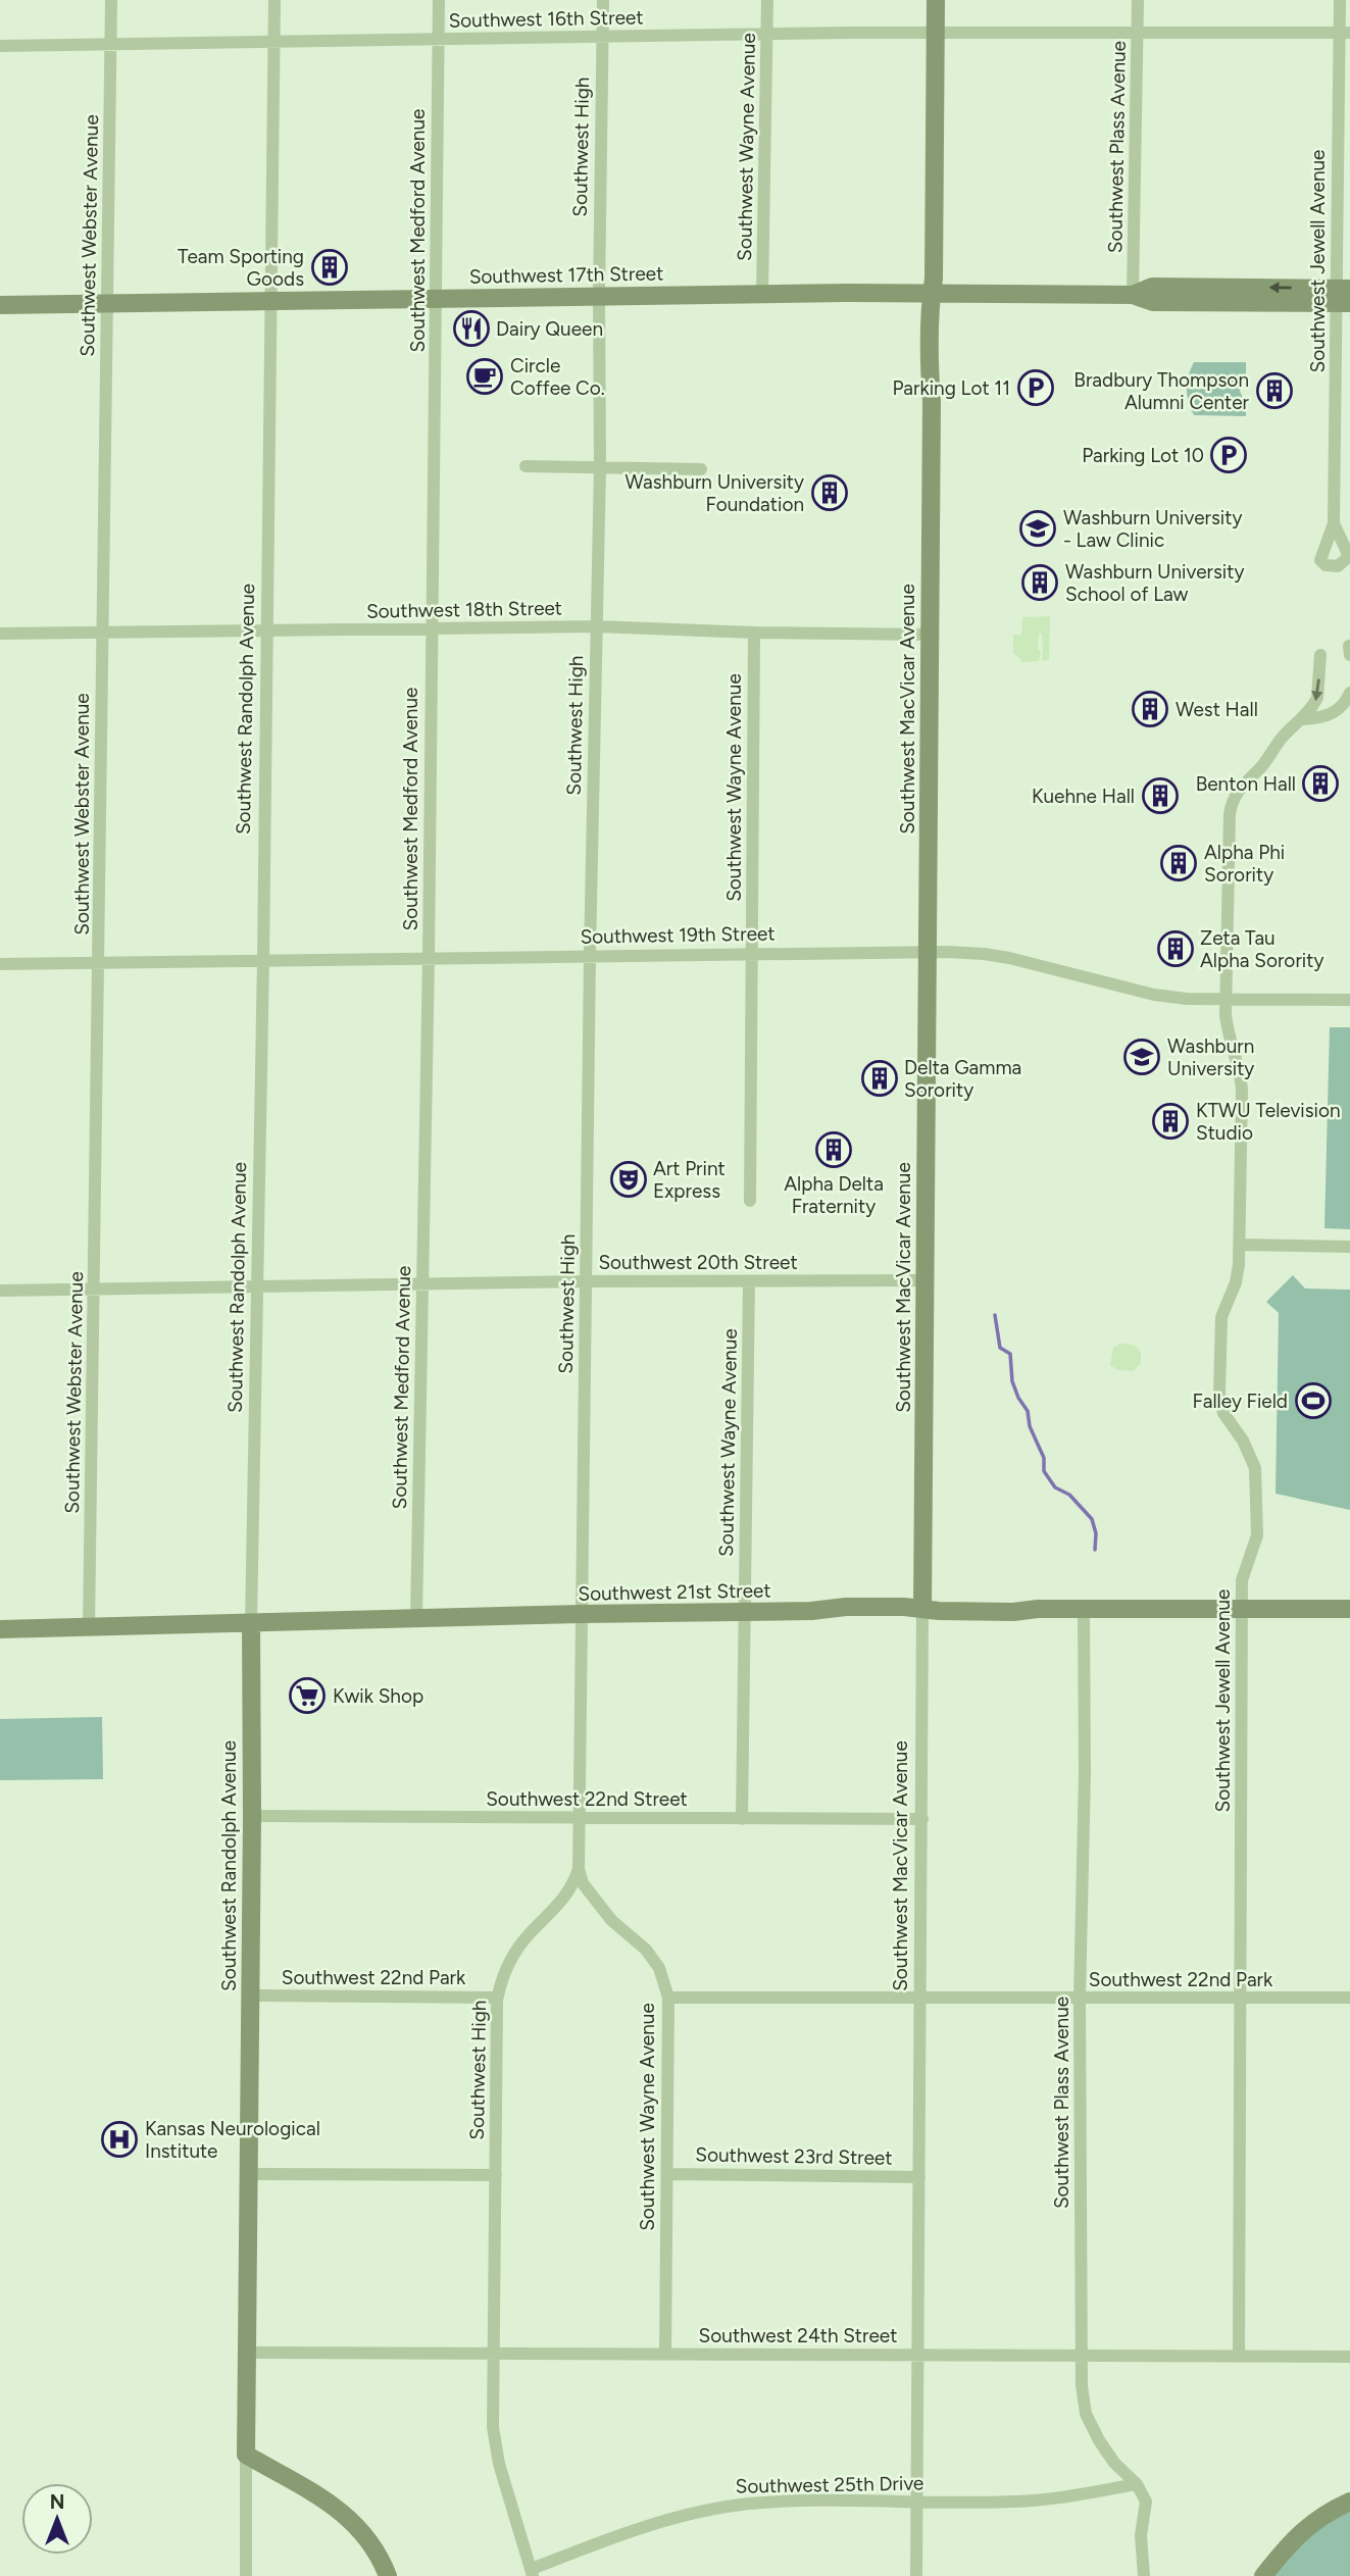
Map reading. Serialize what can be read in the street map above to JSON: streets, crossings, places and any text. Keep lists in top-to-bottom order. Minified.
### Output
{"streets":{"street":["Southwest 16th Street","Southwest High","Southwest Wayne Avenue","Southwest Plass Avenue","Southwest Medford Avenue","Southwest Webster Avenue","Southwest Jewell Avenue","Southwest 17th Street","Southwest 18th Street","Southwest Randolph Avenue","Southwest MacVicar Avenue","Southwest 19th Street","Southwest 20th Street","Southwest 21st Street","Southwest 22nd Street","Southwest 22nd Park","Southwest 23rd Street","Southwest 24th Street","Southwest 25th Drive"]},"crossings":[["Southwest 16th Street","Southwest High"],["Southwest 16th Street","Southwest Wayne Avenue"],["Southwest 16th Street","Southwest Plass Avenue"],["Southwest 16th Street","Southwest Medford Avenue"],["Southwest 16th Street","Southwest Webster Avenue"],["Southwest 16th Street","Southwest Jewell Avenue"],["Southwest 16th Street","Southwest Randolph Avenue"],["Southwest 16th Street","Southwest MacVicar Avenue"],["Southwest High","Southwest Wayne Avenue"],["Southwest High","Southwest 17th Street"],["Southwest High","Southwest 18th Street"],["Southwest High","Southwest 19th Street"],["Southwest High","Southwest 20th Street"],["Southwest High","Southwest 21st Street"],["Southwest High","Southwest 22nd Street"],["Southwest High","Southwest 22nd Park"],["Southwest High","Southwest 24th Street"],["Southwest High","Southwest 25th Drive"],["Southwest Wayne Avenue","Southwest 17th Street"],["Southwest Wayne Avenue","Southwest 18th Street"],["Southwest Wayne Avenue","Southwest 19th Street"],["Southwest Wayne Avenue","Southwest 20th Street"],["Southwest Wayne Avenue","Southwest 21st Street"],["Southwest Wayne Avenue","Southwest 22nd Street"],["Southwest Wayne Avenue","Southwest 22nd Park"],["Southwest Wayne Avenue","Southwest 23rd Street"],["Southwest Wayne Avenue","Southwest 24th Street"],["Southwest Plass Avenue","Southwest 17th Street"],["Southwest Plass Avenue","Southwest 21st Street"],["Southwest Plass Avenue","Southwest 22nd Park"],["Southwest Plass Avenue","Southwest 24th Street"],["Southwest Plass Avenue","Southwest 25th Drive"],["Southwest Medford Avenue","Southwest 17th Street"],["Southwest Medford Avenue","Southwest 18th Street"],["Southwest Medford Avenue","Southwest 19th Street"],["Southwest Medford Avenue","Southwest 20th Street"],["Southwest Medford Avenue","Southwest 21st Street"],["Southwest Webster Avenue","Southwest 17th Street"],["Southwest Webster Avenue","Southwest 18th Street"],["Southwest Webster Avenue","Southwest 19th Street"],["Southwest Webster Avenue","Southwest 20th Street"],["Southwest Webster Avenue","Southwest 21st Street"],["Southwest Jewell Avenue","Southwest 17th Street"],["Southwest Jewell Avenue","Southwest 19th Street"],["Southwest Jewell Avenue","Southwest 21st Street"],["Southwest Jewell Avenue","Southwest 22nd Park"],["Southwest Jewell Avenue","Southwest 24th Street"],["Southwest 17th Street","Southwest Randolph Avenue"],["Southwest 17th Street","Southwest MacVicar Avenue"],["Southwest 18th Street","Southwest Randolph Avenue"],["Southwest 18th Street","Southwest MacVicar Avenue"],["Southwest Randolph Avenue","Southwest 19th Street"],["Southwest Randolph Avenue","Southwest 20th Street"],["Southwest Randolph Avenue","Southwest 21st Street"],["Southwest Randolph Avenue","Southwest 22nd Street"],["Southwest Randolph Avenue","Southwest 22nd Park"],["Southwest Randolph Avenue","Southwest 24th Street"],["Southwest MacVicar Avenue","Southwest 19th Street"],["Southwest MacVicar Avenue","Southwest 20th Street"],["Southwest MacVicar Avenue","Southwest 21st Street"],["Southwest MacVicar Avenue","Southwest 22nd Street"],["Southwest MacVicar Avenue","Southwest 22nd Park"],["Southwest MacVicar Avenue","Southwest 23rd Street"],["Southwest MacVicar Avenue","Southwest 24th Street"],["Southwest MacVicar Avenue","Southwest 25th Drive"]],"places":{"building":["Team Sporting Goods","Bradbury Thompson Alumni Center","Washburn University Foundation","Washburn University School of Law","West Hall","Benton Hall","Kuehne Hall","Alpha Phi Sorority","Zeta Tau Alpha Sorority","Delta Gamma Sorority","KTWU Television Studio","Alpha Delta Fraternity"],"restaurant":["Dairy Queen"],"cafe":["Circle Coffee Co."],"parking":["Parking Lot 11","Parking Lot 10"],"school or university":["Washburn University - Law Clinic","Washburn University"],"theatre":["Art Print Express"],"sports":["Falley Field"],"supermarket":["Kwik Shop"],"hospital":["Kansas Neurological Institute"]},"north":"top"}
